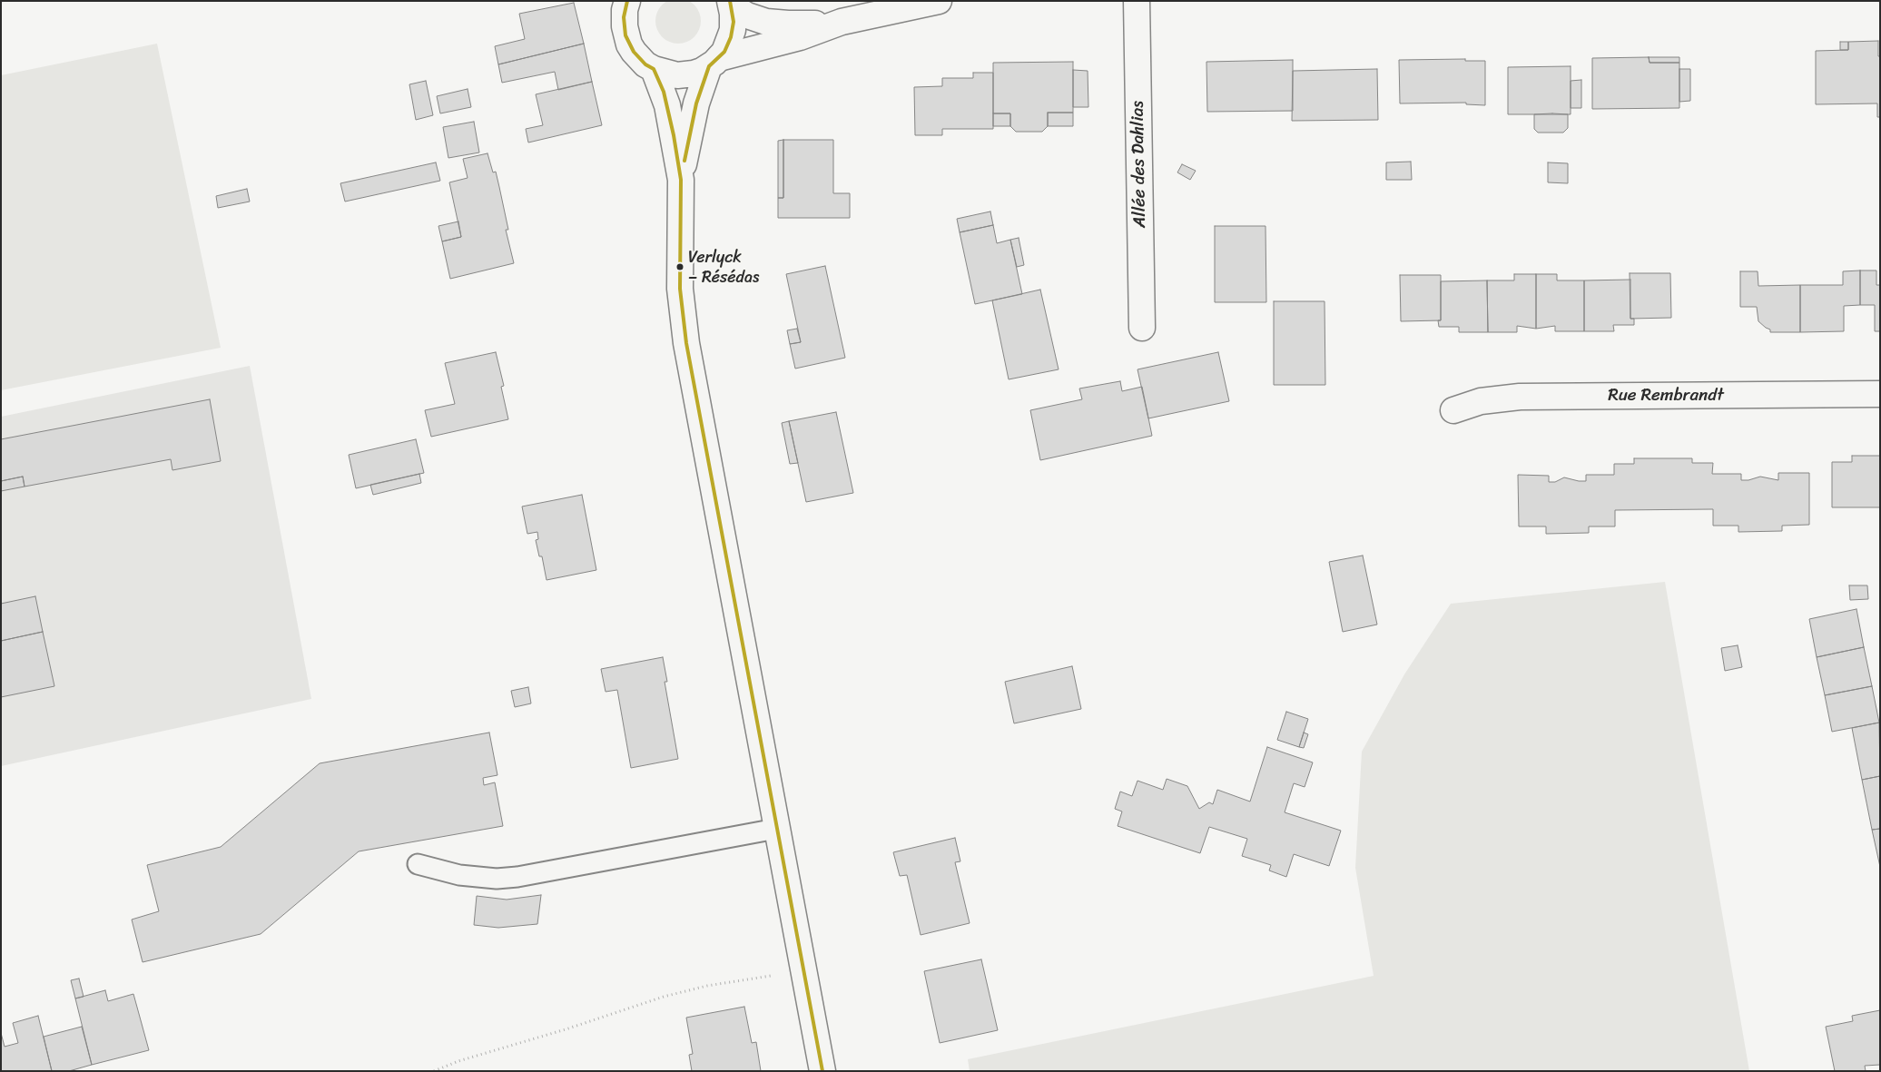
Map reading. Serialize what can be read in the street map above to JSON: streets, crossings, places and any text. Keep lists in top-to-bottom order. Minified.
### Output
{"streets":{"street":["Allée des Dahlias","Rue Rembrandt"]},"places":["Verlyck – Résédas"]}
